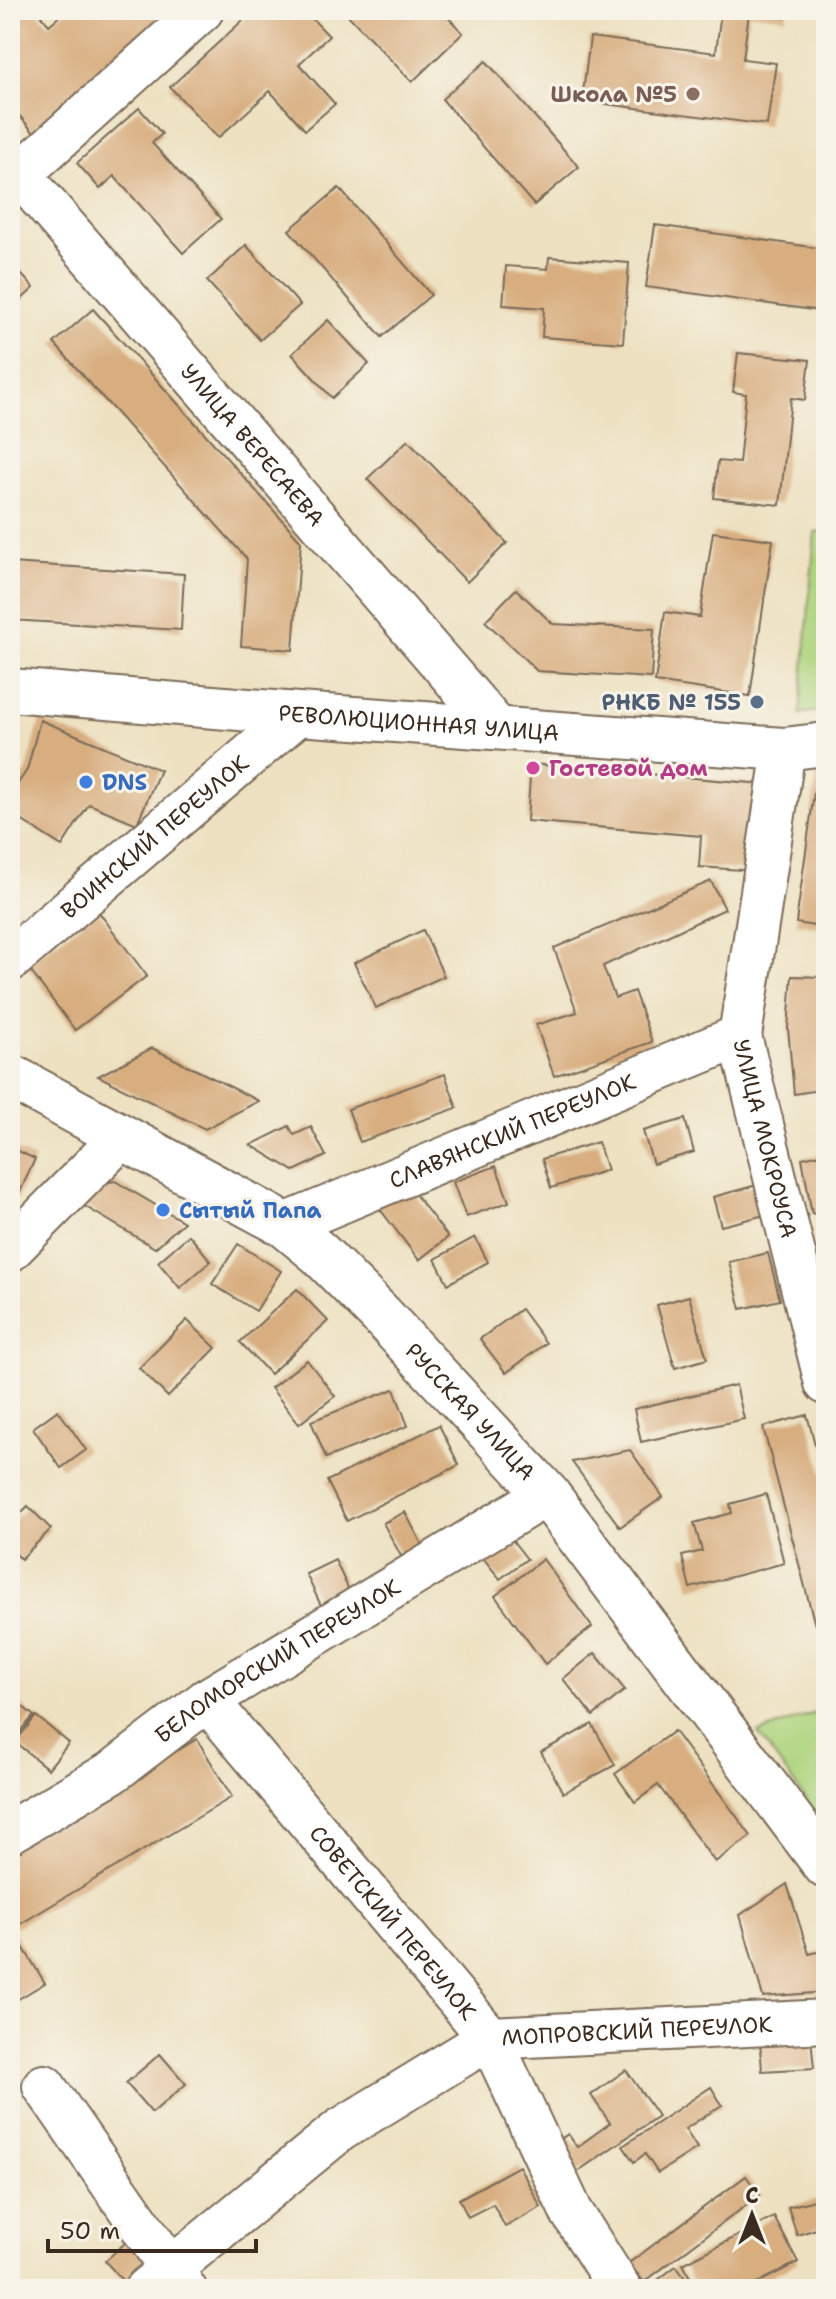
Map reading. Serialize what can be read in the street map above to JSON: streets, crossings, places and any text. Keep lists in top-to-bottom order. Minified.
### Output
{"streets":{"main road":["РУССКАЯ УЛИЦА"],"street":["УЛИЦА ВЕРЕСАЕВА","РЕВОЛЮЦИОННАЯ УЛИЦА","ВОИНСКИЙ ПЕРЕУЛОК","СЛАВЯНСКИЙ ПЕРЕУЛОК","УЛИЦА МОКРОУСА","БЕЛОМОРСКИЙ ПЕРЕУЛОК","СОВЕТСКИЙ ПЕРЕУЛОК","МОПРОВСКИЙ ПЕРЕУЛОК"]},"crossings":[["УЛИЦА ВЕРЕСАЕВА","РЕВОЛЮЦИОННАЯ УЛИЦА"],["РЕВОЛЮЦИОННАЯ УЛИЦА","ВОИНСКИЙ ПЕРЕУЛОК"],["РЕВОЛЮЦИОННАЯ УЛИЦА","УЛИЦА МОКРОУСА"],["СЛАВЯНСКИЙ ПЕРЕУЛОК","УЛИЦА МОКРОУСА"],["СЛАВЯНСКИЙ ПЕРЕУЛОК","РУССКАЯ УЛИЦА"],["РУССКАЯ УЛИЦА","БЕЛОМОРСКИЙ ПЕРЕУЛОК"],["БЕЛОМОРСКИЙ ПЕРЕУЛОК","СОВЕТСКИЙ ПЕРЕУЛОК"],["СОВЕТСКИЙ ПЕРЕУЛОК","МОПРОВСКИЙ ПЕРЕУЛОК"]],"places":["Школа №5","РНКБ № 155","Гостевой дом","DNS","Сытый Папа"],"scale_bar":"50 m","north":"top"}
